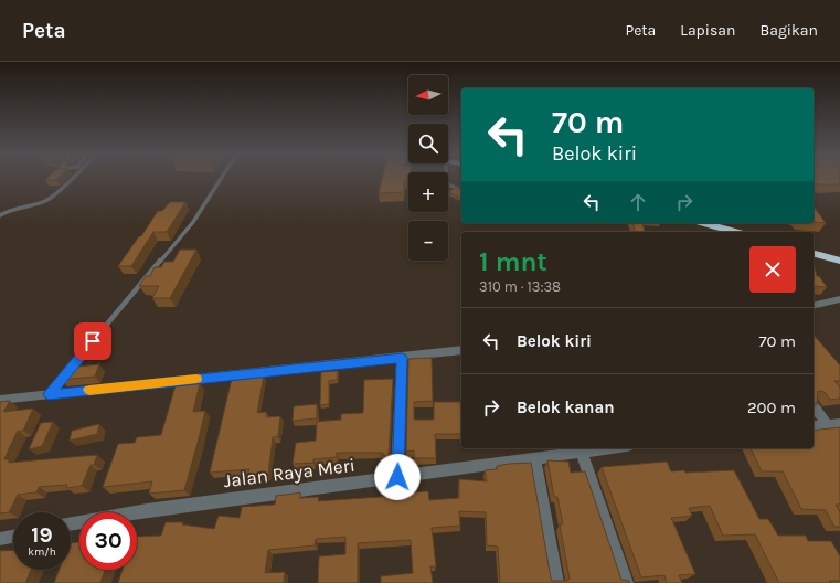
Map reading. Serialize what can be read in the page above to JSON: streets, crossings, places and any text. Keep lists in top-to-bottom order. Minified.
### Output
{"streets":{"street":["Jalan Raya Meri"]},"north":"left","page":{"header":"Peta","nav":["Peta","Lapisan","Bagikan"],"map_buttons":["+","−"],"turn":["70 m","Belok kiri"],"heading":["1 mnt","310 m · 13:38"],"list":[{"name":"Belok kiri","value":"70 m"},{"name":"Belok kanan","value":"200 m"}],"speed":"19 km/h","limit":"30"}}
